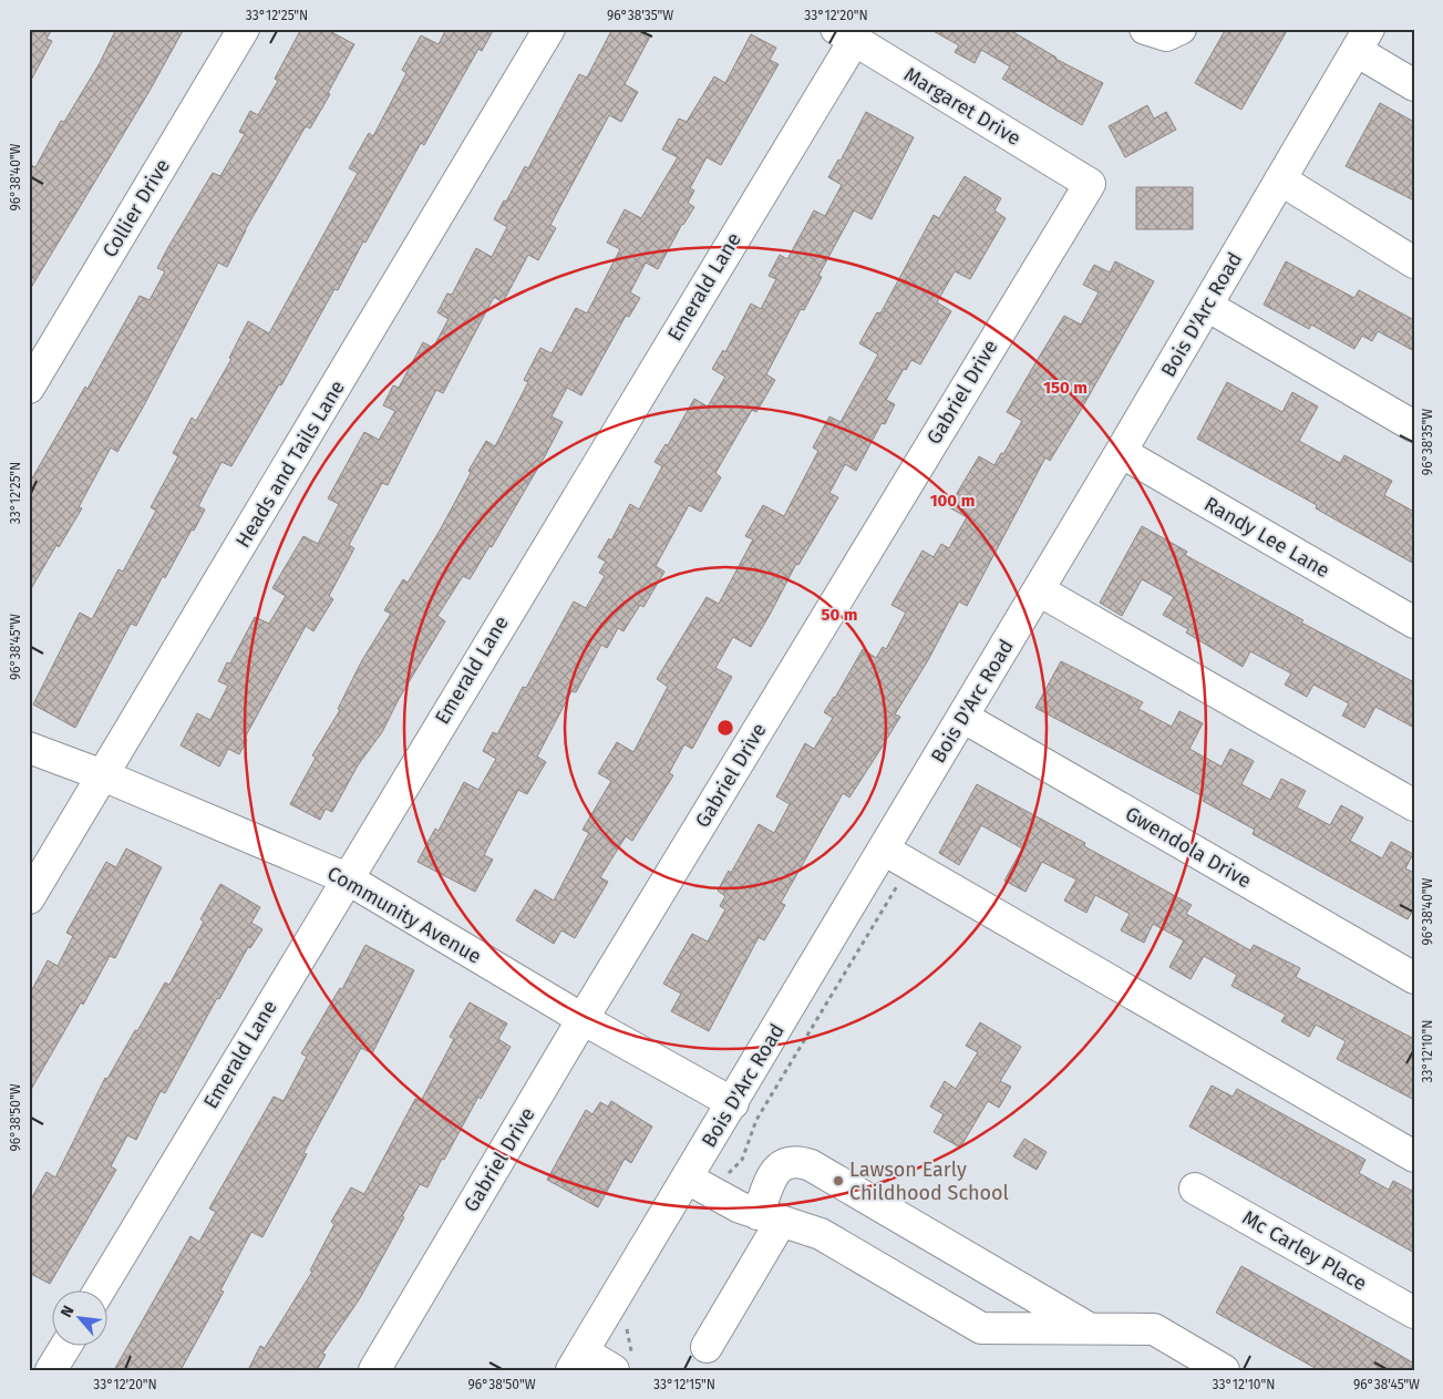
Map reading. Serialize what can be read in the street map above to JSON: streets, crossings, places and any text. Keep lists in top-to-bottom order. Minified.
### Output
{"streets":{"street":["Margaret Drive","Collier Drive","Emerald Lane","Bois D'Arc Road","Gabriel Drive","Heads and Tails Lane","Randy Lee Lane","Gwendola Drive","Community Avenue","Mc Carley Place"]},"crossings":[["Margaret Drive","Emerald Lane"],["Margaret Drive","Gabriel Drive"],["Emerald Lane","Community Avenue"],["Bois D'Arc Road","Randy Lee Lane"],["Bois D'Arc Road","Gwendola Drive"],["Bois D'Arc Road","Community Avenue"],["Gabriel Drive","Community Avenue"],["Heads and Tails Lane","Community Avenue"]],"places":["Lawson Early Childhood School"],"north":"top left","coordinates":["33°12'25\"N","96°38'35\"W","33°12'20\"N","96°38'40\"W","96°38'45\"W","33°12'10\"N","96°38'50\"W","33°12'15\"N"],"rings":["150 m","100 m","50 m"]}
